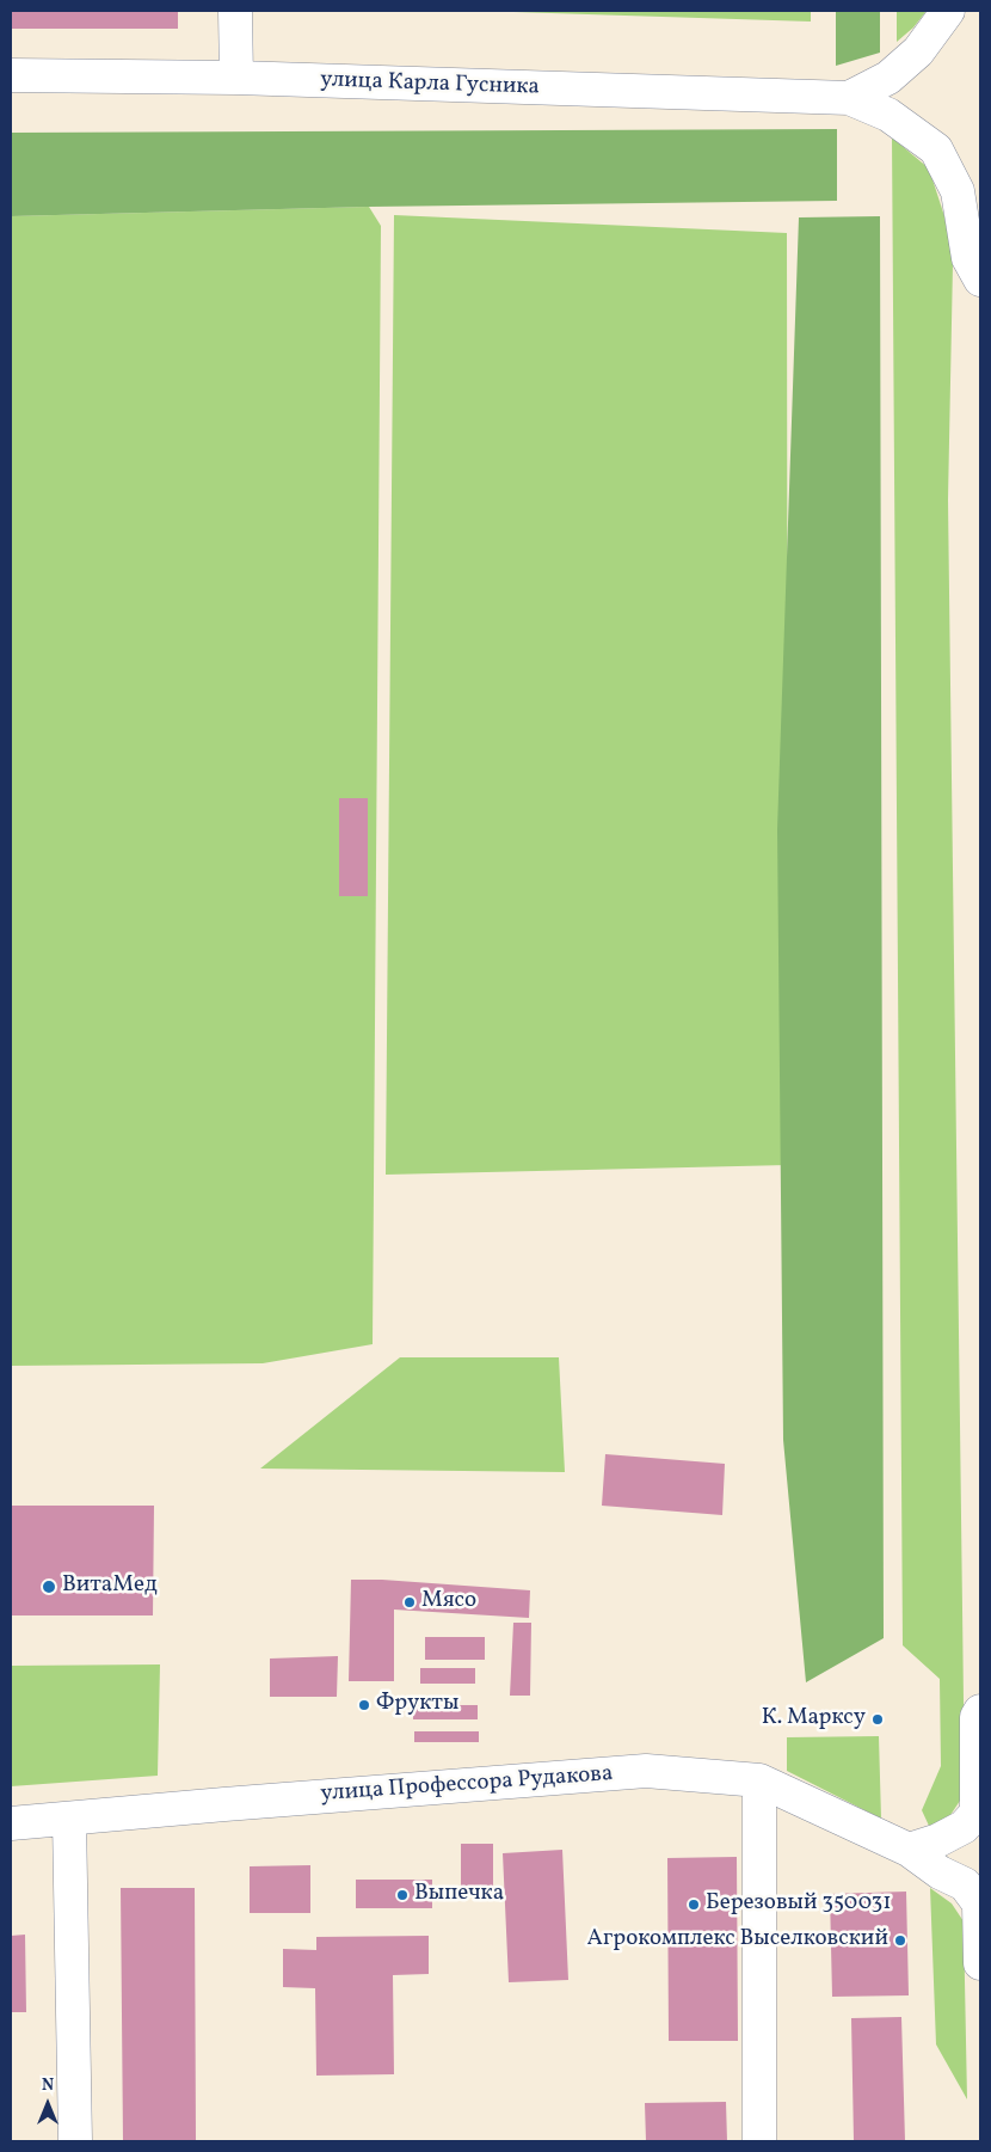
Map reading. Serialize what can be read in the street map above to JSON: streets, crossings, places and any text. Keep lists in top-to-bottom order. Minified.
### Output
{"streets":{"street":["улица Карла Гусника","улица Профессора Рудакова"]},"places":["ВитаMед","Мясо","Фрукты","К. Марксу","Выпечка","Березовый 350031","Агрокомплекс Выселковский"],"north":"top"}
